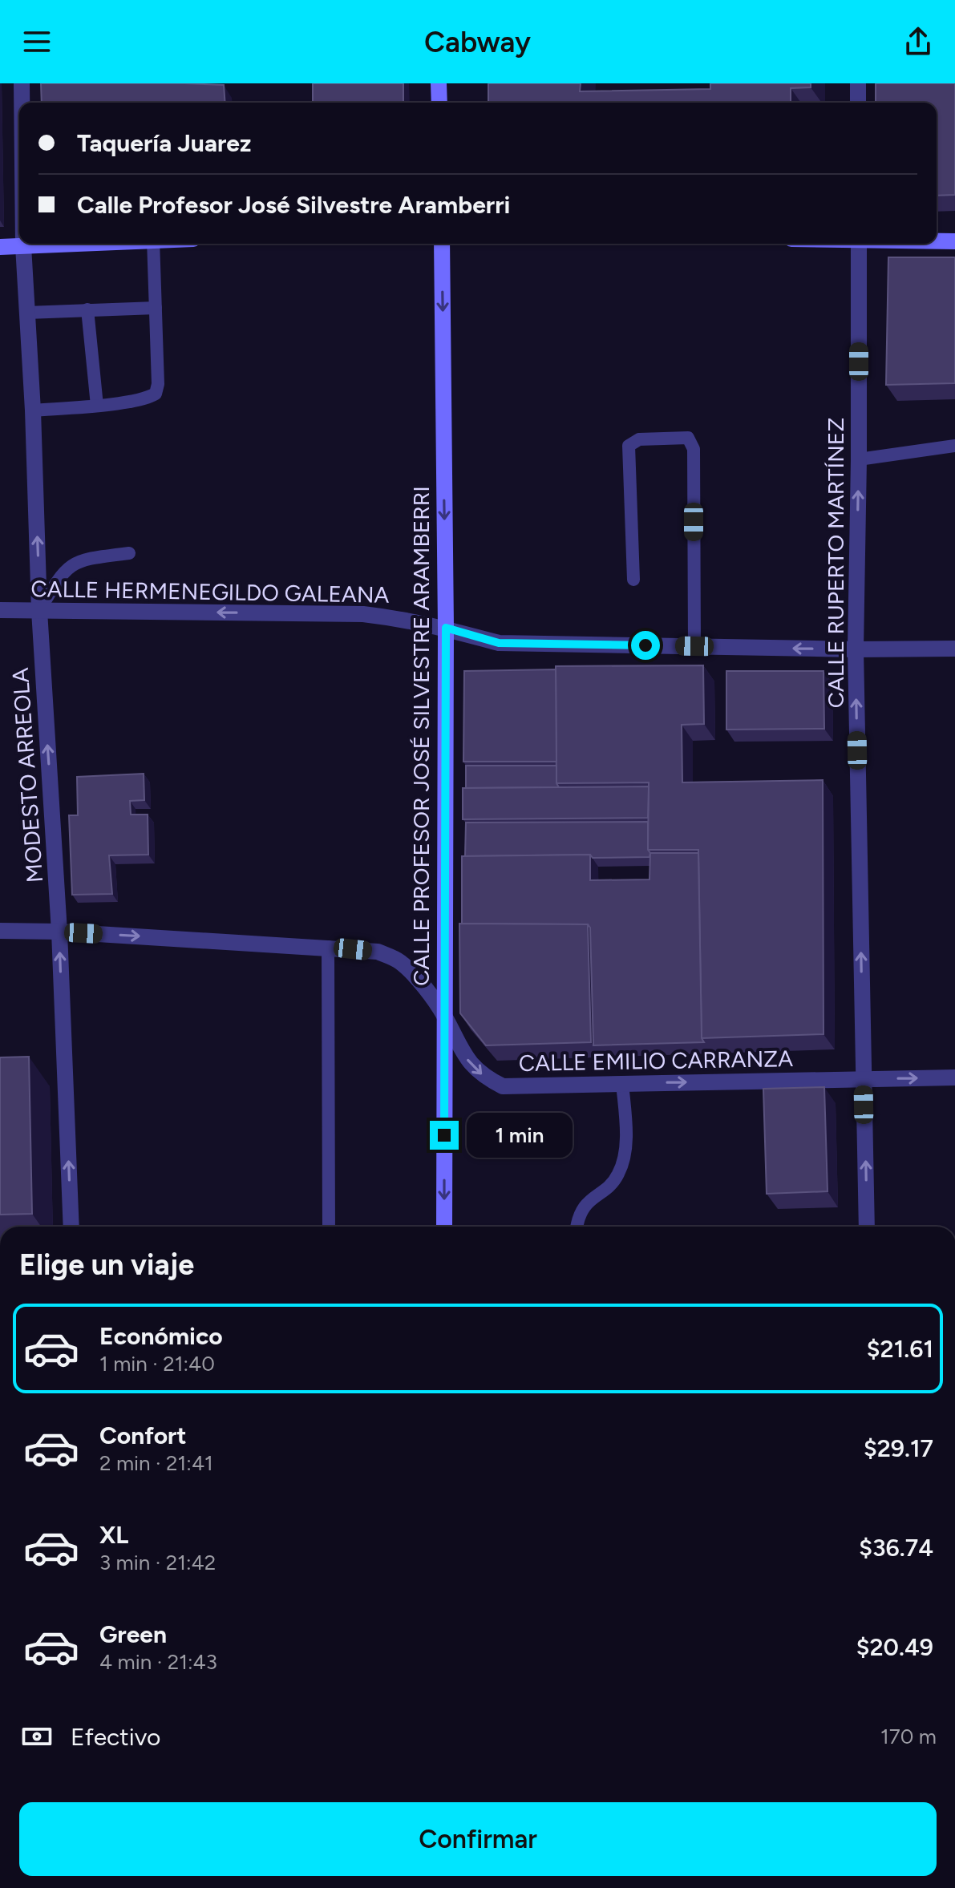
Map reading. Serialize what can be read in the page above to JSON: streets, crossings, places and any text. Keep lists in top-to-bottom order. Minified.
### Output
{"streets":{"main road":["CALLE PROFESOR JOSÉ SILVESTRE ARAMBERRI"],"street":["CALLE RUPERTO MARTÍNEZ","CALLE HERMENEGILDO GALEANA","MODESTO ARREOLA","CALLE EMILIO CARRANZA"]},"crossings":[["CALLE RUPERTO MARTÍNEZ","CALLE HERMENEGILDO GALEANA"],["CALLE RUPERTO MARTÍNEZ","CALLE EMILIO CARRANZA"],["CALLE HERMENEGILDO GALEANA","CALLE PROFESOR JOSÉ SILVESTRE ARAMBERRI"],["CALLE HERMENEGILDO GALEANA","MODESTO ARREOLA"],["CALLE PROFESOR JOSÉ SILVESTRE ARAMBERRI","CALLE EMILIO CARRANZA"],["MODESTO ARREOLA","CALLE EMILIO CARRANZA"]],"one_way":["CALLE RUPERTO MARTÍNEZ","CALLE HERMENEGILDO GALEANA","CALLE PROFESOR JOSÉ SILVESTRE ARAMBERRI","MODESTO ARREOLA","CALLE EMILIO CARRANZA"],"page":{"header":"Cabway","banner":["Taquería Juarez","Calle Profesor José Silvestre Aramberri"],"bubble":"1 min","heading":"Elige un viaje","list":[{"name":"Económico","note":"1 min · 21:40","value":"$21.61"},{"name":"Confort","note":"2 min · 21:41","value":"$29.17"},{"name":"XL","note":"3 min · 21:42","value":"$36.74"},{"name":"Green","note":"4 min · 21:43","value":"$20.49"}],"pay":["Efectivo","170 m"],"buttons":"Confirmar"}}
